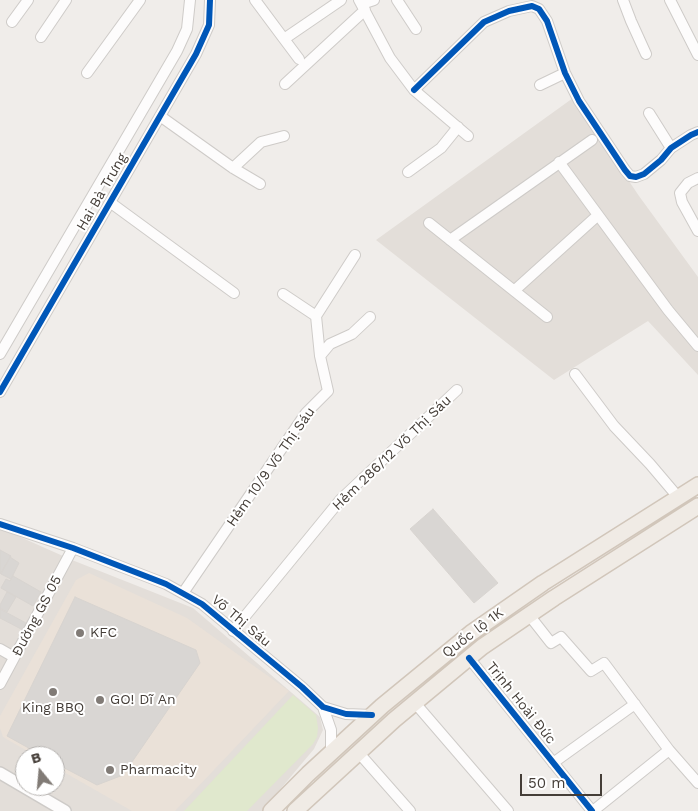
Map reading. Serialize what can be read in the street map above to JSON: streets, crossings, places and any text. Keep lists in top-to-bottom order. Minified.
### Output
{"streets":{"main road":["Quốc lộ 1K"],"street":["Hai Bà Trưng","Hẻm 286/12 Võ Thị Sáu","Hẻm 10/9 Võ Thị Sáu","Đường GS 05","Võ Thị Sáu","Trịnh Hoài Đức"]},"crossings":[["Hẻm 286/12 Võ Thị Sáu","Võ Thị Sáu"],["Hẻm 10/9 Võ Thị Sáu","Võ Thị Sáu"],["Đường GS 05","Võ Thị Sáu"],["Võ Thị Sáu","Quốc lộ 1K"],["Quốc lộ 1K","Trịnh Hoài Đức"]],"places":["KFC","King BBQ","GO! Dĩ An","Pharmacity"],"scale_bar":"50 m","north":"top"}
